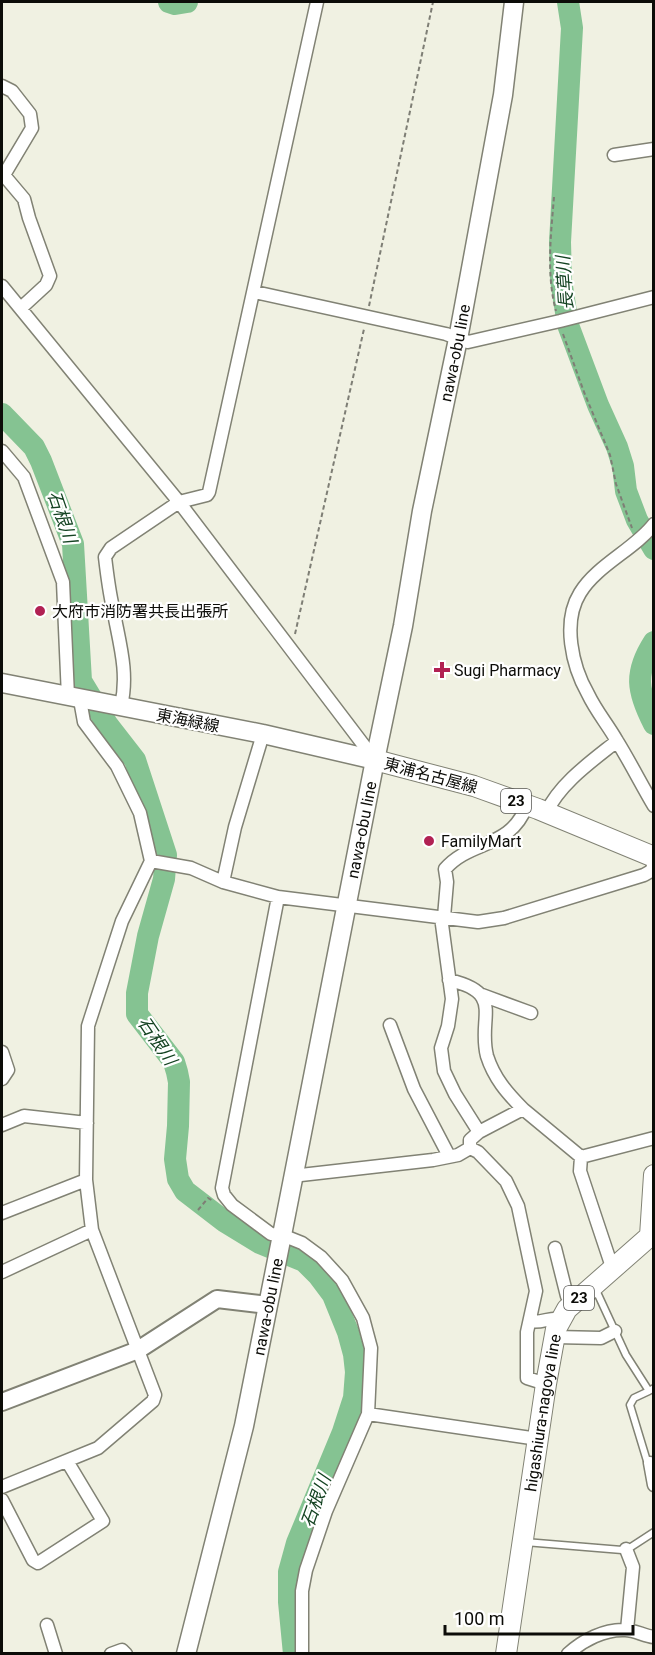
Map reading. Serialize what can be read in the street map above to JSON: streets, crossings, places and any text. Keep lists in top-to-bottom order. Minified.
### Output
{"streets":{"main road":["nawa-obu line","東海緑線","東浦名古屋線","23","higashiura-nagoya line"]},"crossings":[["nawa-obu line","東海緑線"],["nawa-obu line","東浦名古屋線"],["東海緑線","東浦名古屋線"],["23","higashiura-nagoya line"]],"water":["長草川","石根川"],"places":{"other":["大府市消防署共長出張所","FamilyMart"],"health":["Sugi Pharmacy"]},"scale_bar":"100 m"}
